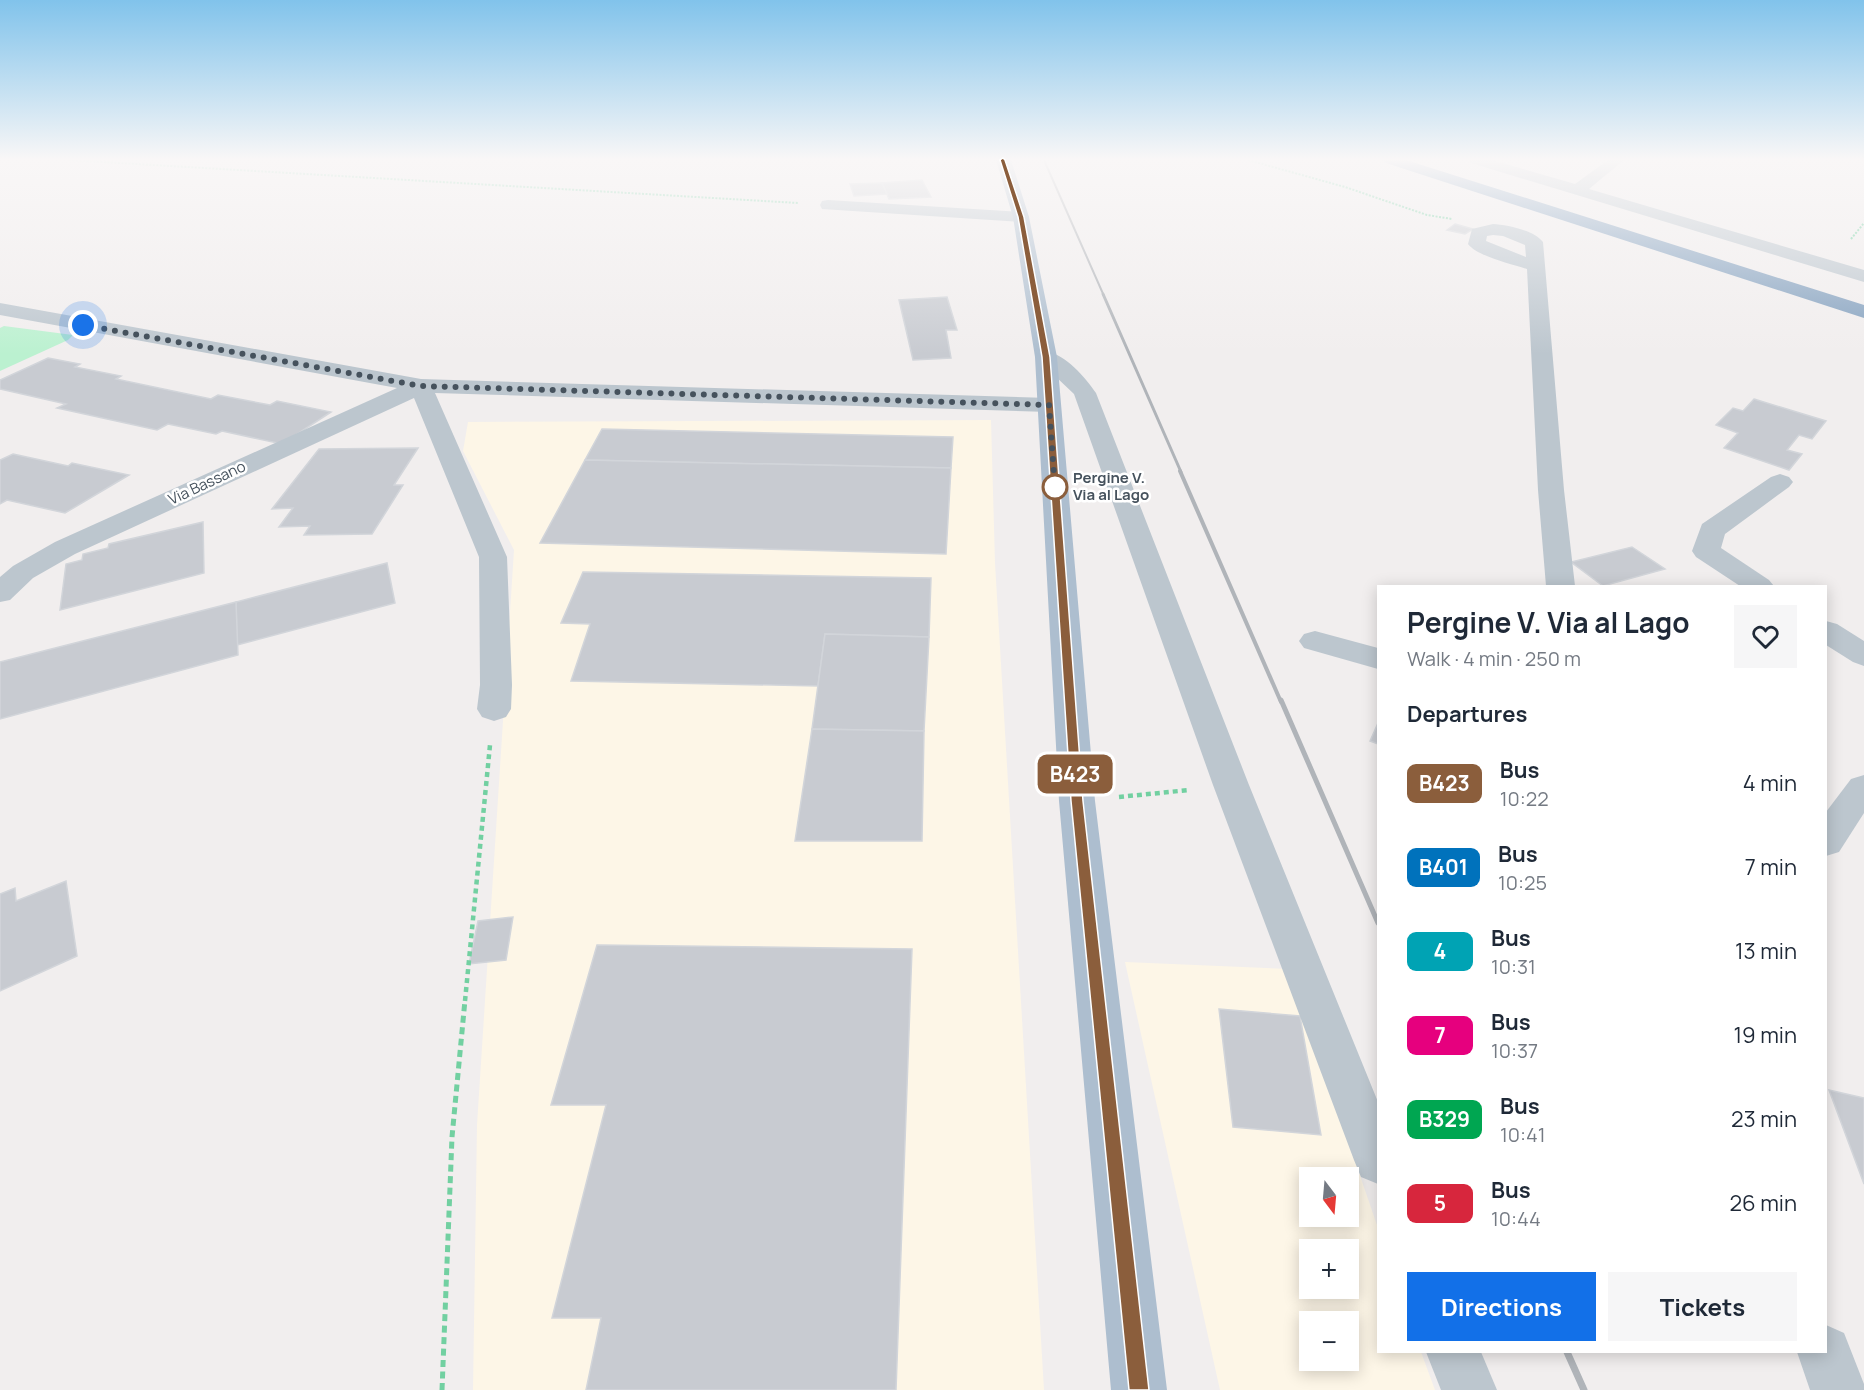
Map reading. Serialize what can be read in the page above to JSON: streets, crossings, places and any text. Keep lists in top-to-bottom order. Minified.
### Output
{"streets":{"street":["Via Bassano"]},"places":["Pergine V. Via al Lago"],"lines":["bus line B423"],"north":"bottom","page":{"on_map":"B423","heading":[["Pergine V. Via al Lago","Walk · 4 min · 250 m"],"Departures"],"list":[{"mark":"B423","name":"Bus","note":"10:22","value":"4 min"},{"mark":"B401","name":"Bus","note":"10:25","value":"7 min"},{"mark":"4","name":"Bus","note":"10:31","value":"13 min"},{"mark":"7","name":"Bus","note":"10:37","value":"19 min"},{"mark":"B329","name":"Bus","note":"10:41","value":"23 min"},{"mark":"5","name":"Bus","note":"10:44","value":"26 min"}],"map_buttons":["+","−"],"buttons":["Directions","Tickets"]}}
